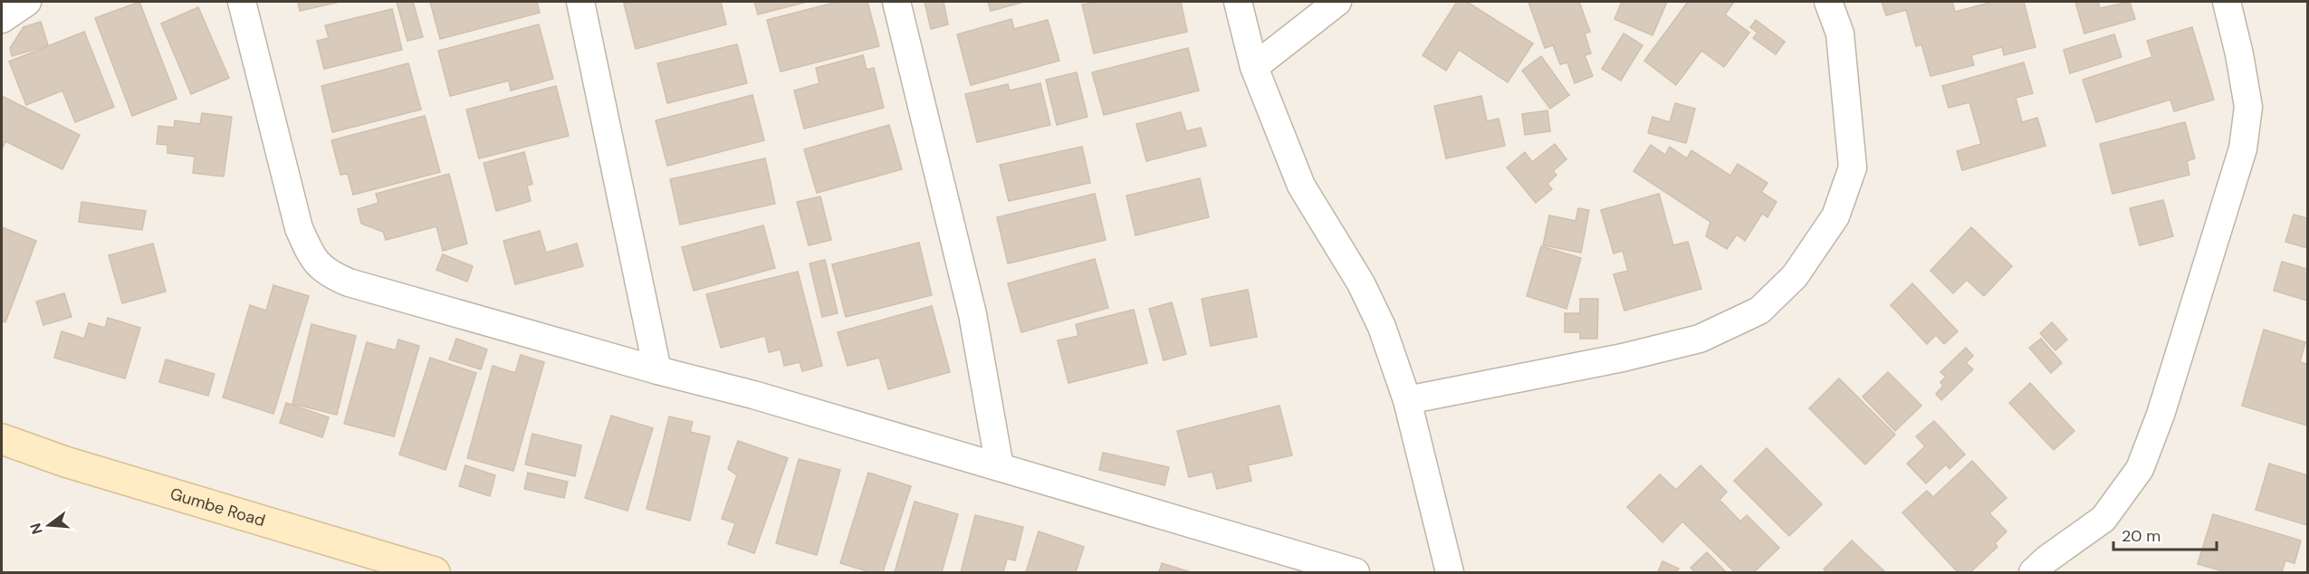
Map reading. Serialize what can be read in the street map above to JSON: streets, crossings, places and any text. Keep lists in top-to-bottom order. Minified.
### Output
{"streets":{"street":["Gumbe Road"]},"scale_bar":"20 m","north":"left"}
